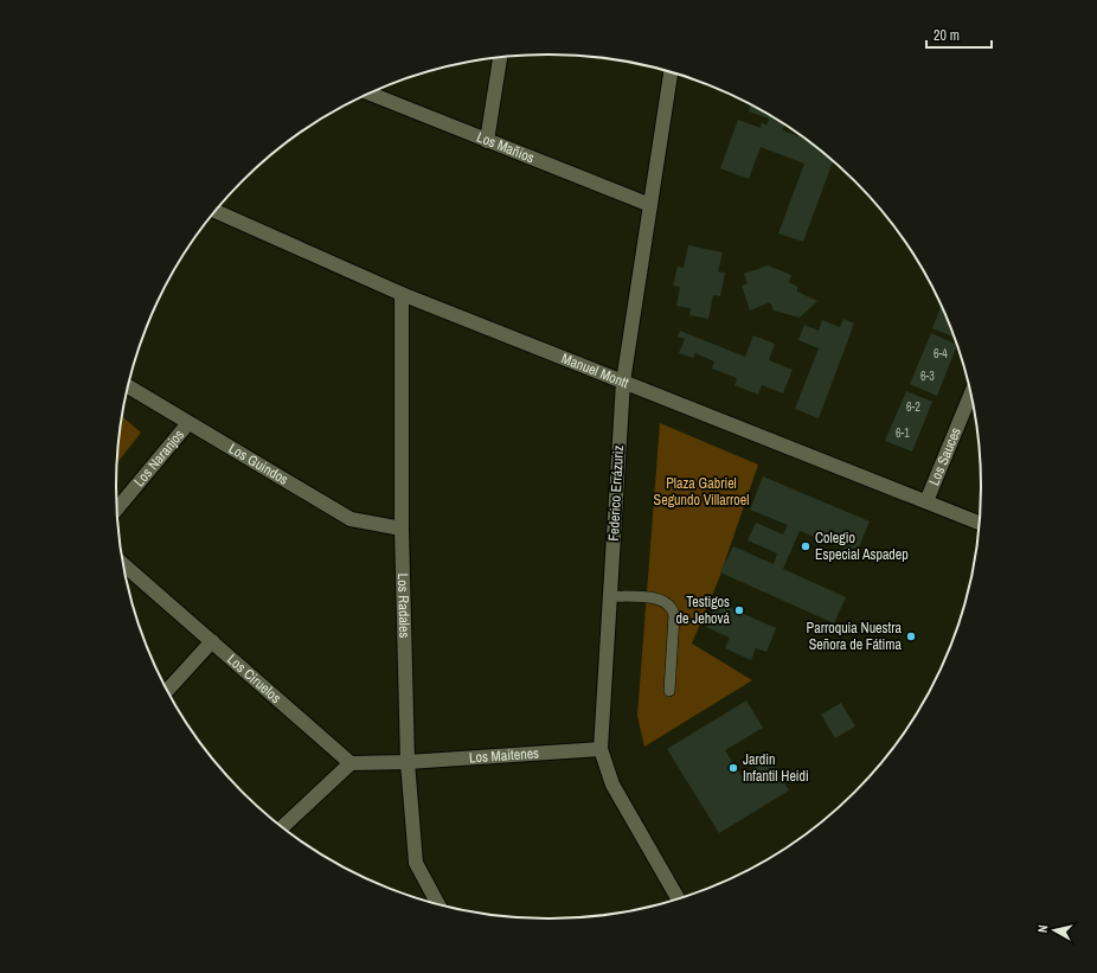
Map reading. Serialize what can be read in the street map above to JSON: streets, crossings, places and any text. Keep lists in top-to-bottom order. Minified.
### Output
{"streets":{"street":["Los Mañios","Manuel Montt","Los Sauces","Los Naranjos","Los Guindos","Federico Errázuriz","Los Radales","Los Ciruelos","Los Maitenes"]},"crossings":[["Los Mañios","Federico Errázuriz"],["Manuel Montt","Los Sauces"],["Manuel Montt","Federico Errázuriz"],["Manuel Montt","Los Radales"],["Los Naranjos","Los Guindos"],["Los Guindos","Los Radales"],["Federico Errázuriz","Los Maitenes"],["Los Radales","Los Maitenes"]],"parks":["Plaza Gabriel Segundo Villarroel"],"places":["Colegio Especial Aspadep","Testigos de Jehová","Parroquia Nuestra Señora de Fátima","Jardin Infantil Heidi"],"house_numbers":["6-4","6-3","6-2","6-1"],"scale_bar":"20 m","north":"left"}
